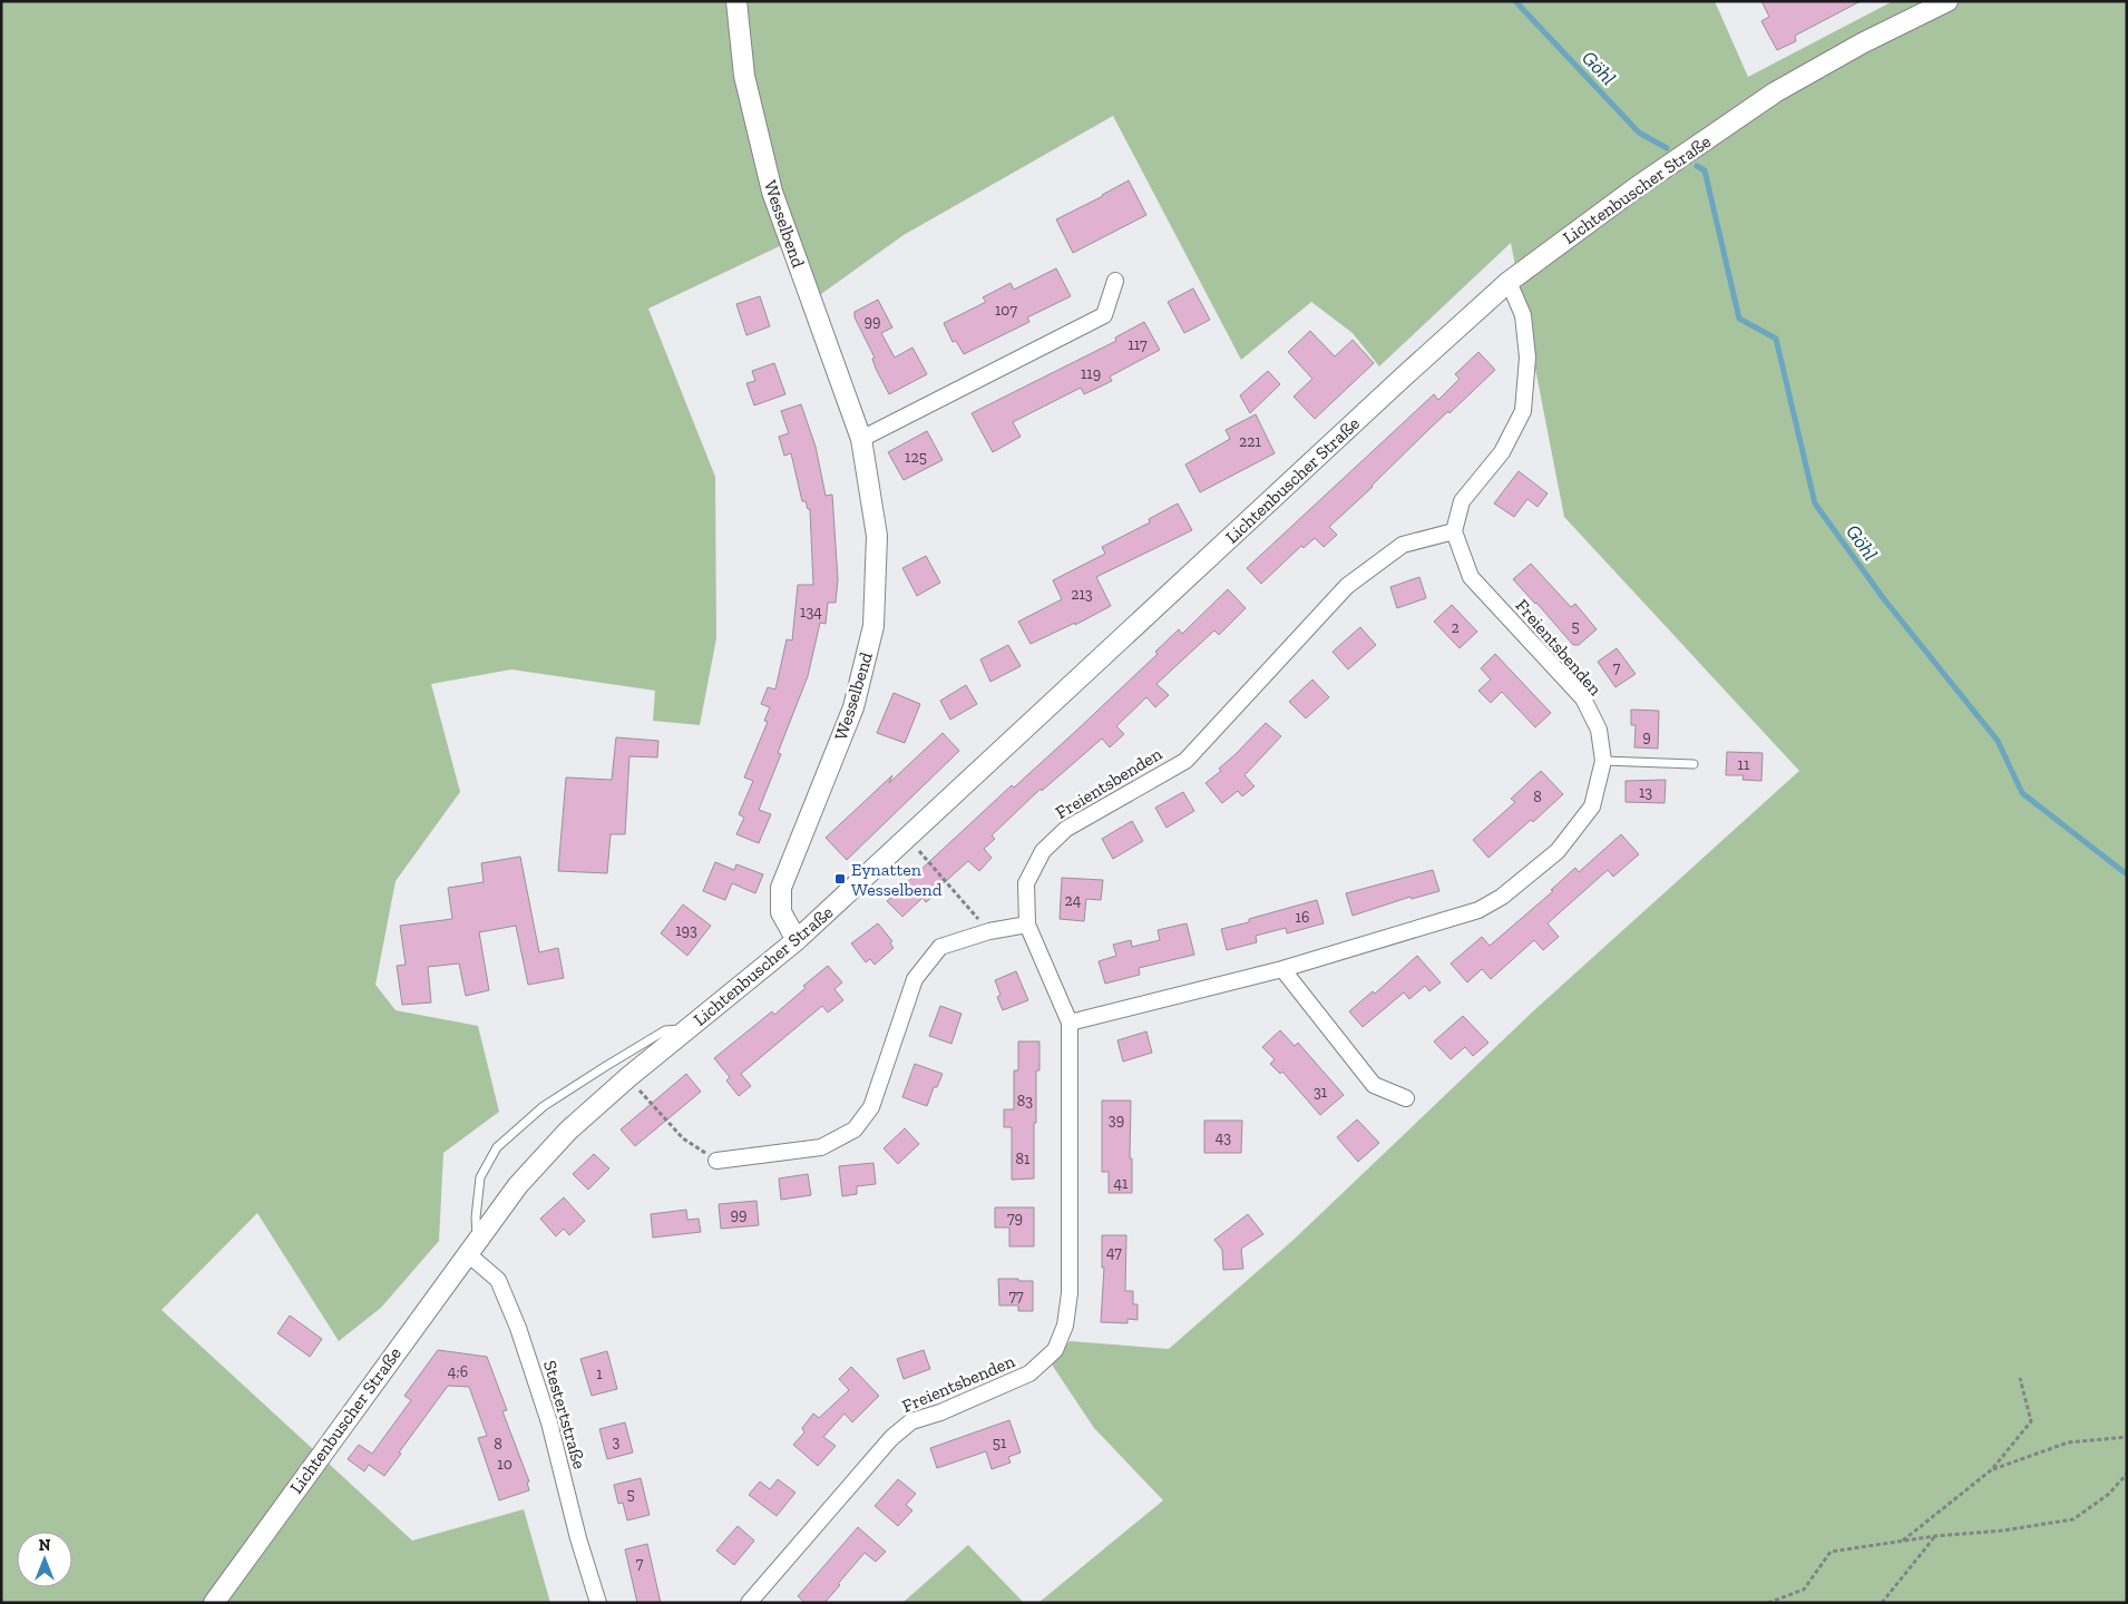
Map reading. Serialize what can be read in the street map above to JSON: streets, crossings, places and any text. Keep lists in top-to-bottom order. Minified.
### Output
{"streets":{"street":["Lichtenbuscher Straße","Wesselbend","Freientsbenden","Stestertstraße"]},"crossings":[["Lichtenbuscher Straße","Wesselbend"],["Lichtenbuscher Straße","Stestertstraße"]],"water":["Göhl"],"places":{"transit":["Eynatten Wesselbend"]},"house_numbers":["107","99","117","119","221","125","213","134","5","2","7","9","11","13","8","24","16","193","31","83","39","43","81","41","99","79","47","77","4;6","1","3","51","8","10","5","7"],"north":"top"}
